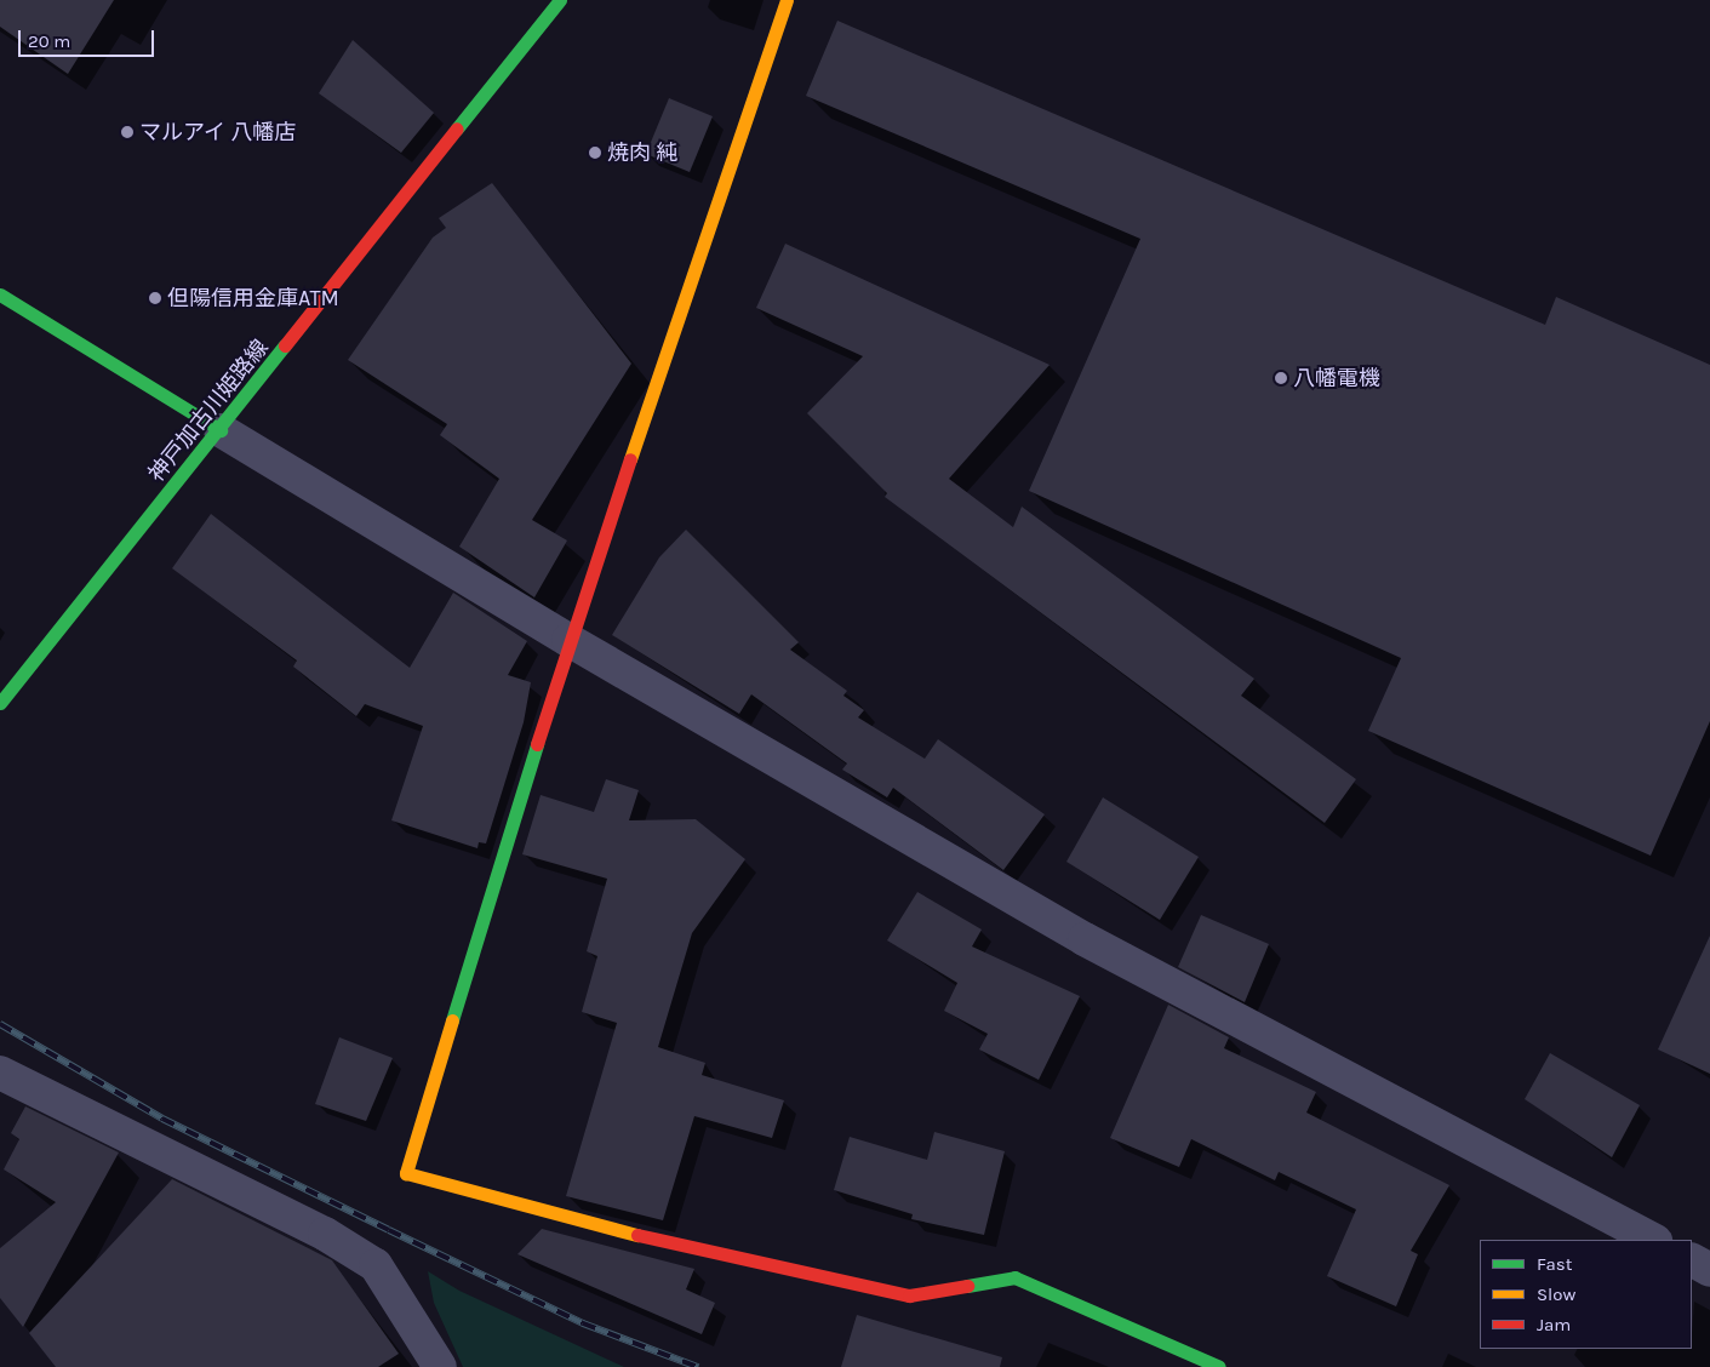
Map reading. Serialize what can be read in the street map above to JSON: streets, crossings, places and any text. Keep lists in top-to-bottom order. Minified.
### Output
{"streets":{"street":["神戸加古川姫路線"]},"places":["マルアイ 八幡店","焼肉 純","但陽信用金庫ATM","八幡電機"],"legend":["Fast","Slow","Jam"],"scale_bar":"20 m"}
